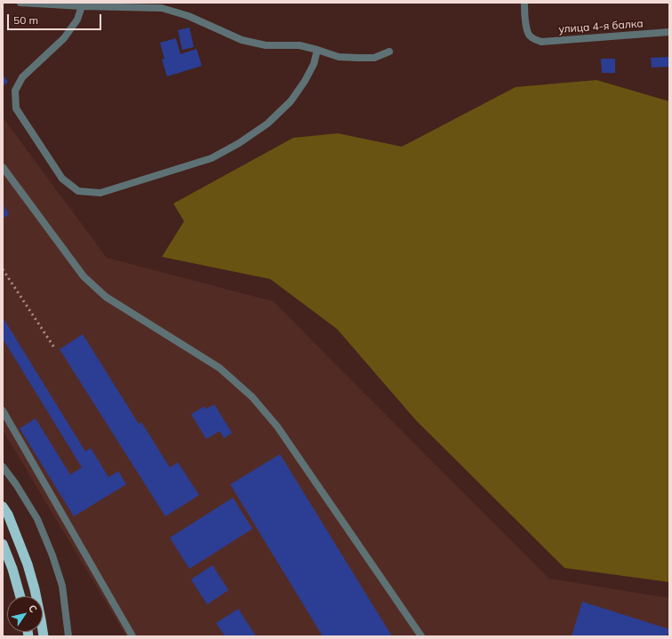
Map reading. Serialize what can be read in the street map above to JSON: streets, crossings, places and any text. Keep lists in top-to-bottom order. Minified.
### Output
{"streets":{"street":["улица 4-я балка"]},"scale_bar":"50 m","north":"top right"}
